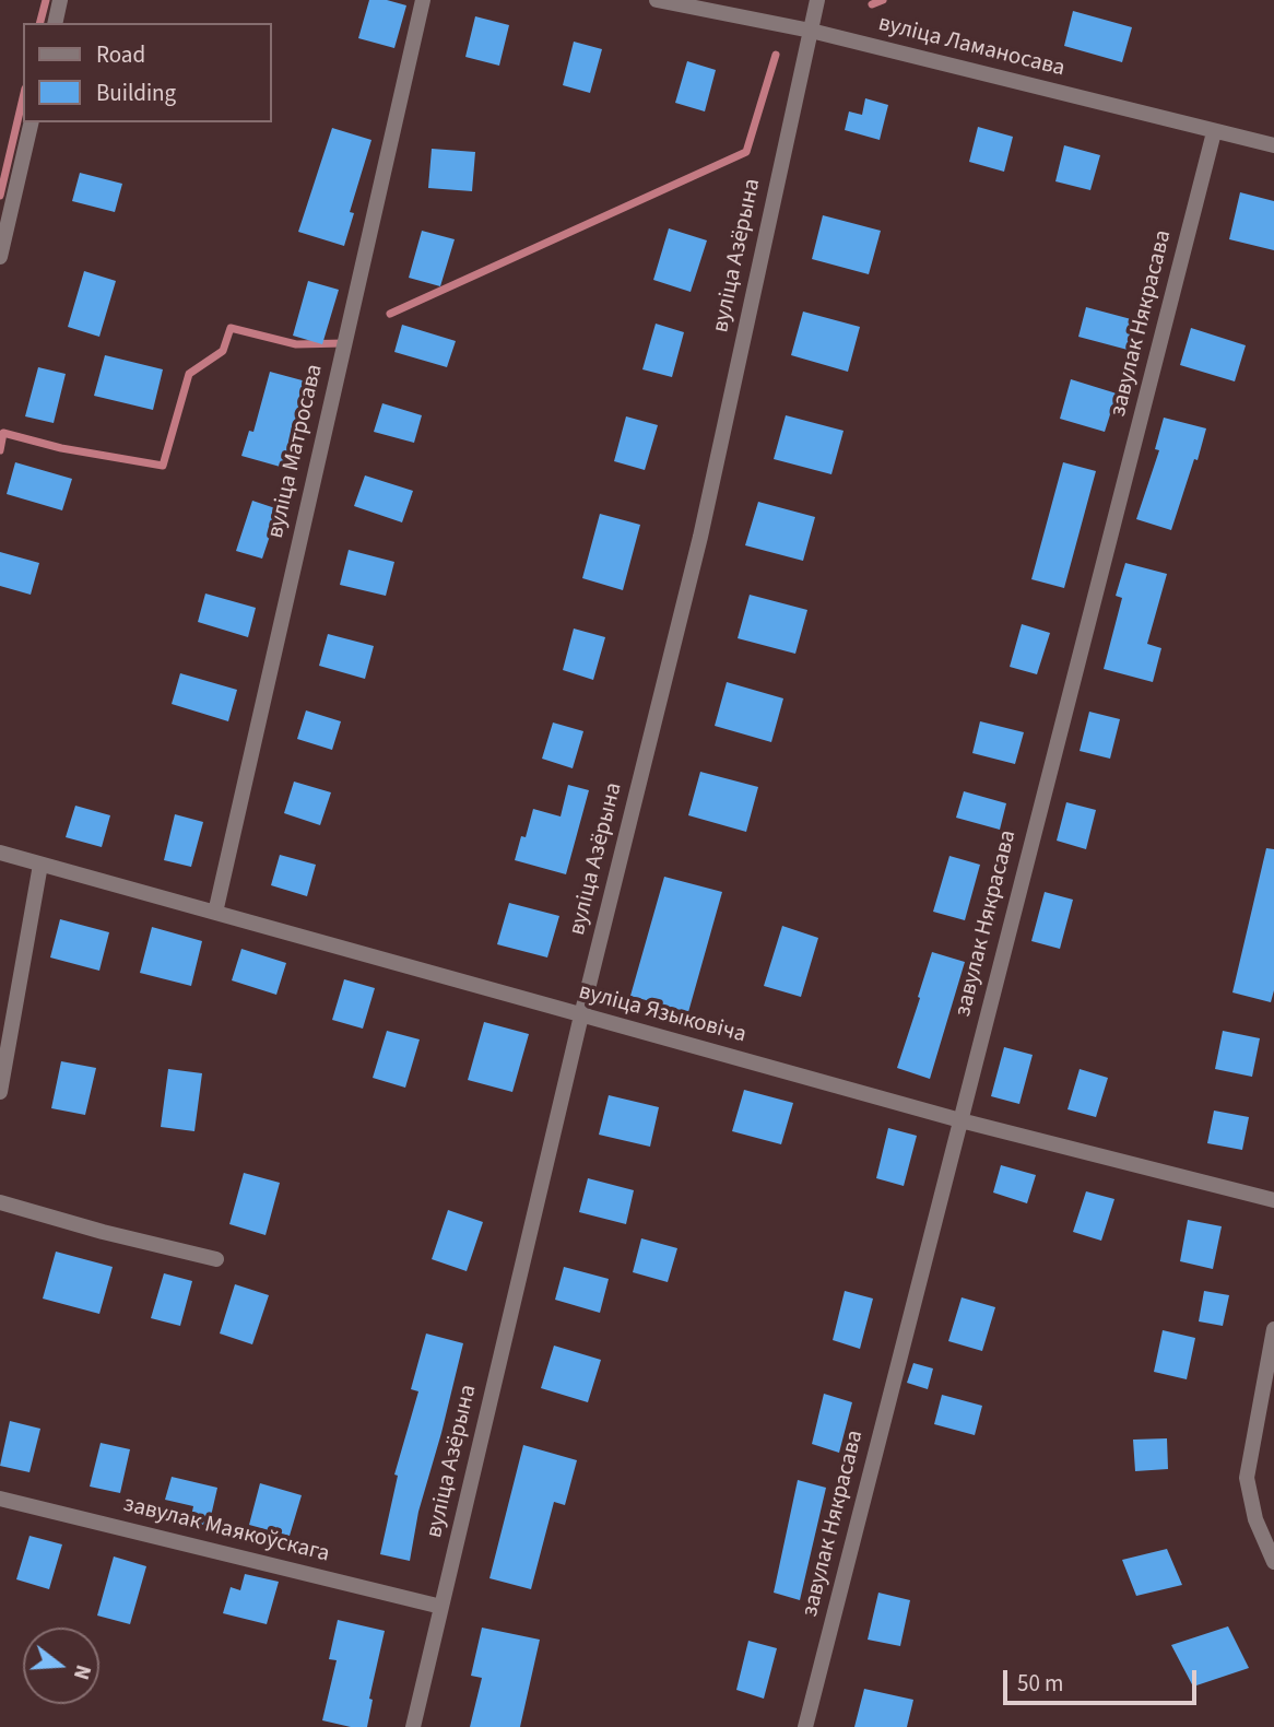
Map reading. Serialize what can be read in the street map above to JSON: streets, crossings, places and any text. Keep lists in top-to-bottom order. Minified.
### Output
{"streets":{"street":["вуліца Ламаносава","вуліца Азёрына","завулак Някрасава","вуліца Матросава","вуліца Языковіча","завулак Маякоўскага"]},"crossings":[["вуліца Ламаносава","вуліца Азёрына"],["вуліца Ламаносава","завулак Някрасава"],["вуліца Азёрына","вуліца Языковіча"],["вуліца Азёрына","завулак Маякоўскага"],["завулак Някрасава","вуліца Языковіча"],["вуліца Матросава","вуліца Языковіча"]],"legend":["Road","Building"],"scale_bar":"50 m","north":"right"}
